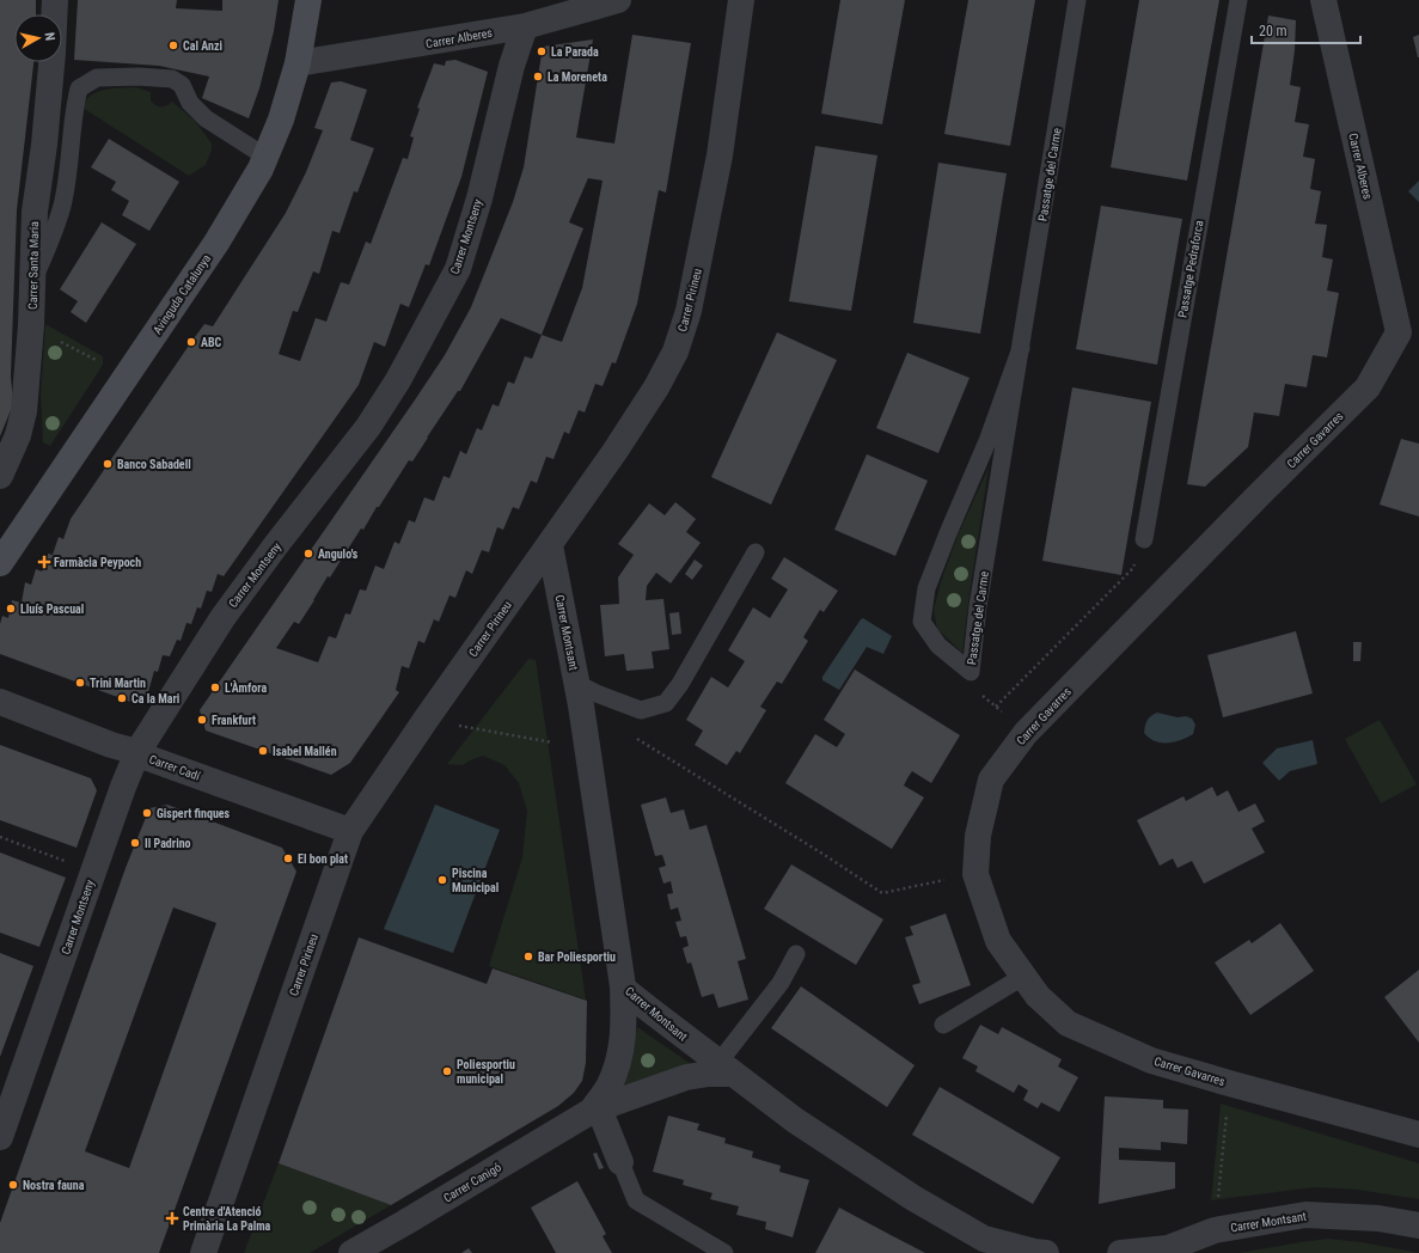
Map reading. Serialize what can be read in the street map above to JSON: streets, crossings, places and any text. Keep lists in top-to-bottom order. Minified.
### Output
{"streets":{"main road":["Avinguda Catalunya"],"street":["Carrer Alberes","Carrer Montseny","Carrer Santa Maria","Carrer Pirineu","Carrer Gavarres","Carrer Montsant","Carrer Cadí","Carrer Canigó"],"lane":["Passatge del Carme","Passatge Pedraforca"]},"crossings":[["Carrer Alberes","Carrer Montseny"],["Carrer Alberes","Avinguda Catalunya"],["Carrer Alberes","Carrer Gavarres"],["Carrer Montseny","Carrer Cadí"],["Carrer Pirineu","Carrer Montsant"],["Carrer Pirineu","Carrer Cadí"],["Carrer Montsant","Carrer Canigó"]],"places":{"other":["Cal Anzi","La Parada","La Moreneta","ABC","Banco Sabadell","Angulo's","Lluís Pascual","Trini Martin","L'Àmfora","Ca la Mari","Frankfurt","Isabel Mallén","Gispert finques","Il Padrino","El bon plat","Piscina Municipal","Bar Poliesportiu","Poliesportiu municipal","Nostra fauna"],"health":["Farmàcia Peypoch","Centre d'Atenció Primària La Palma"]},"scale_bar":"20 m","north":"right"}
